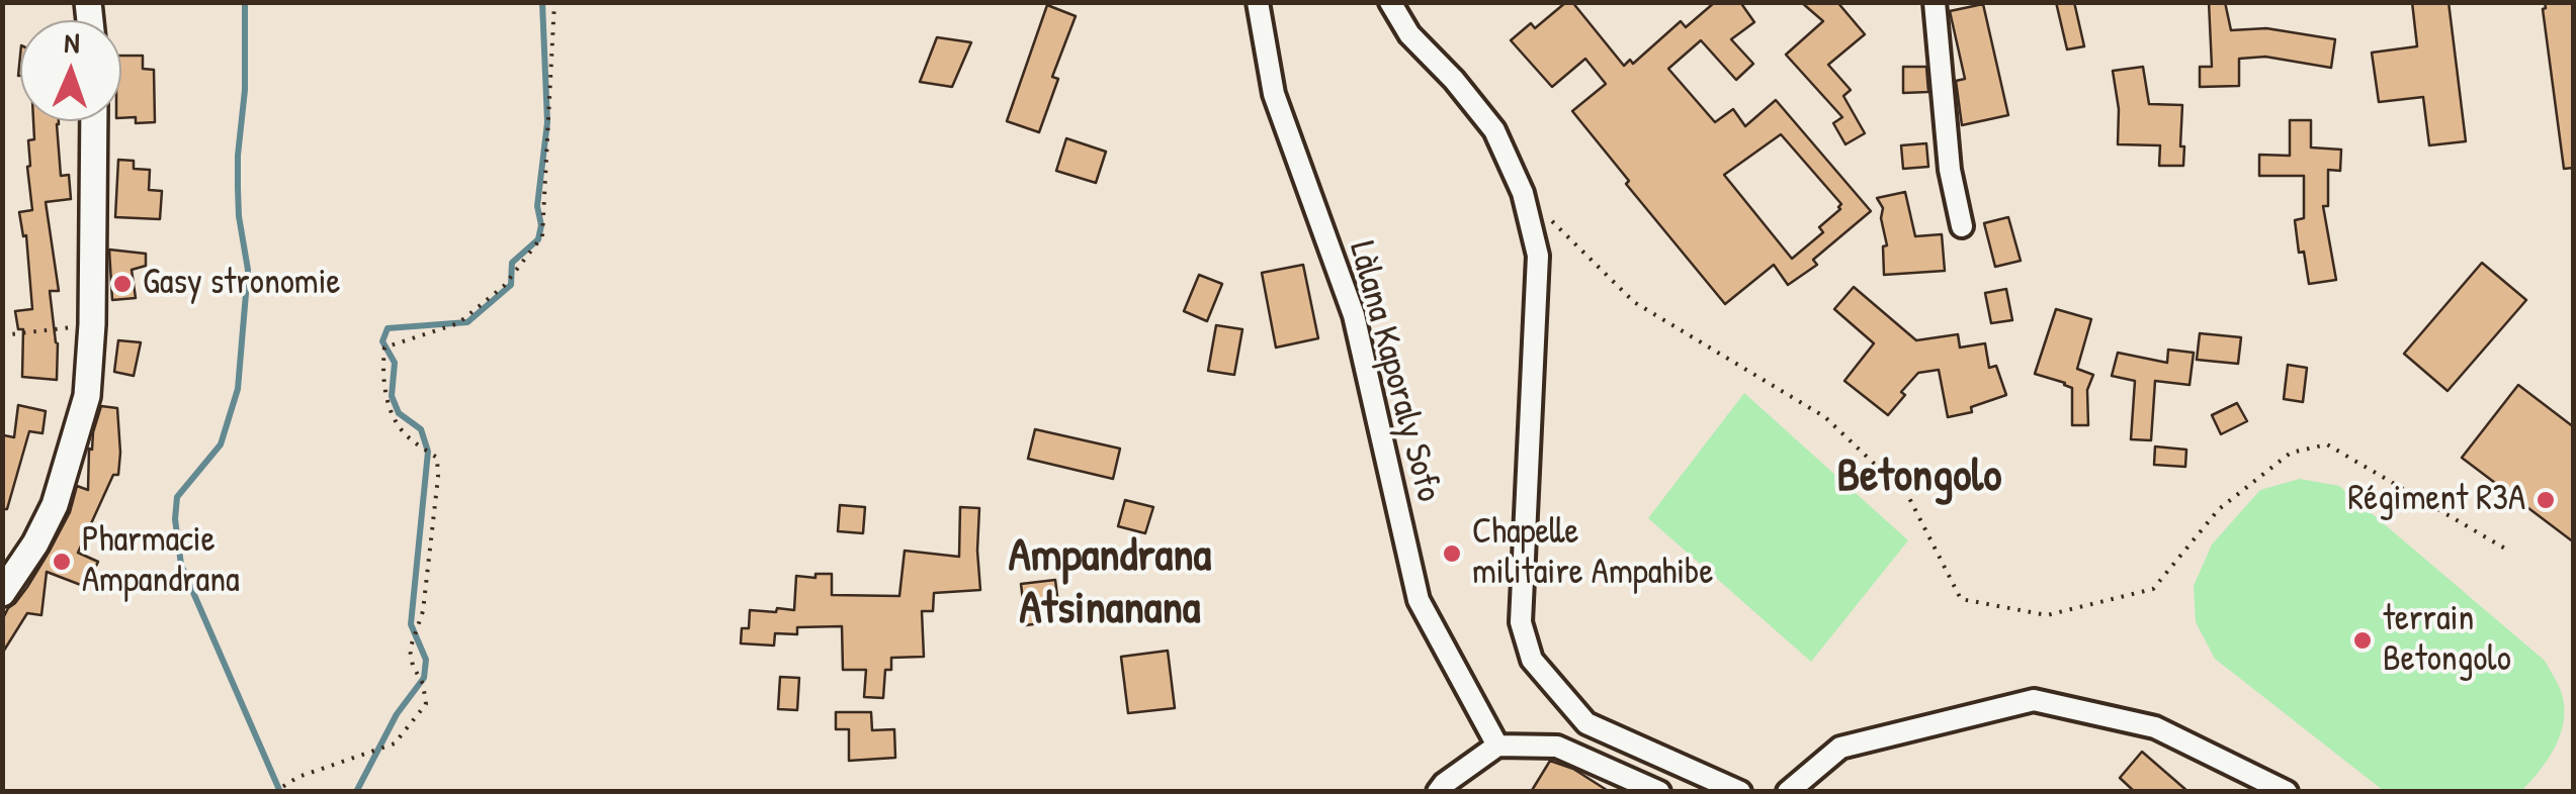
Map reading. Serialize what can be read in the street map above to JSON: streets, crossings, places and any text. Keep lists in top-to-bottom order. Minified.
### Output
{"streets":{"street":["Làlana Kaporaly Sofo"]},"districts":["Betongolo","Ampandrana Atsinanana"],"places":["Gasy stronomie","Régiment R3A","Chapelle militaire Ampahibe","Pharmacie Ampandrana","terrain Betongolo"],"north":"top"}
